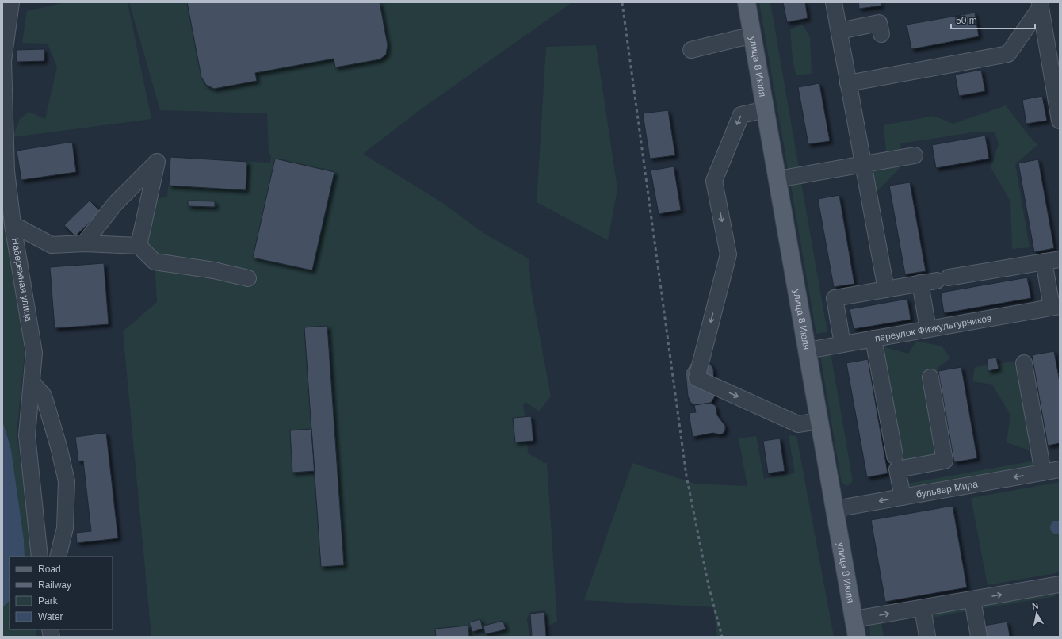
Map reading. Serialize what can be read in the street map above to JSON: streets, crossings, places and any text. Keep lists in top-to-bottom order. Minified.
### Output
{"streets":{"main road":["улица 8 Июля"],"street":["Набережная улица","переулок Физкультурников","бульвар Мира"]},"crossings":[["улица 8 Июля","переулок Физкультурников"],["улица 8 Июля","бульвар Мира"]],"legend":["Road","Railway","Park","Water"],"scale_bar":"50 m","north":"top"}
